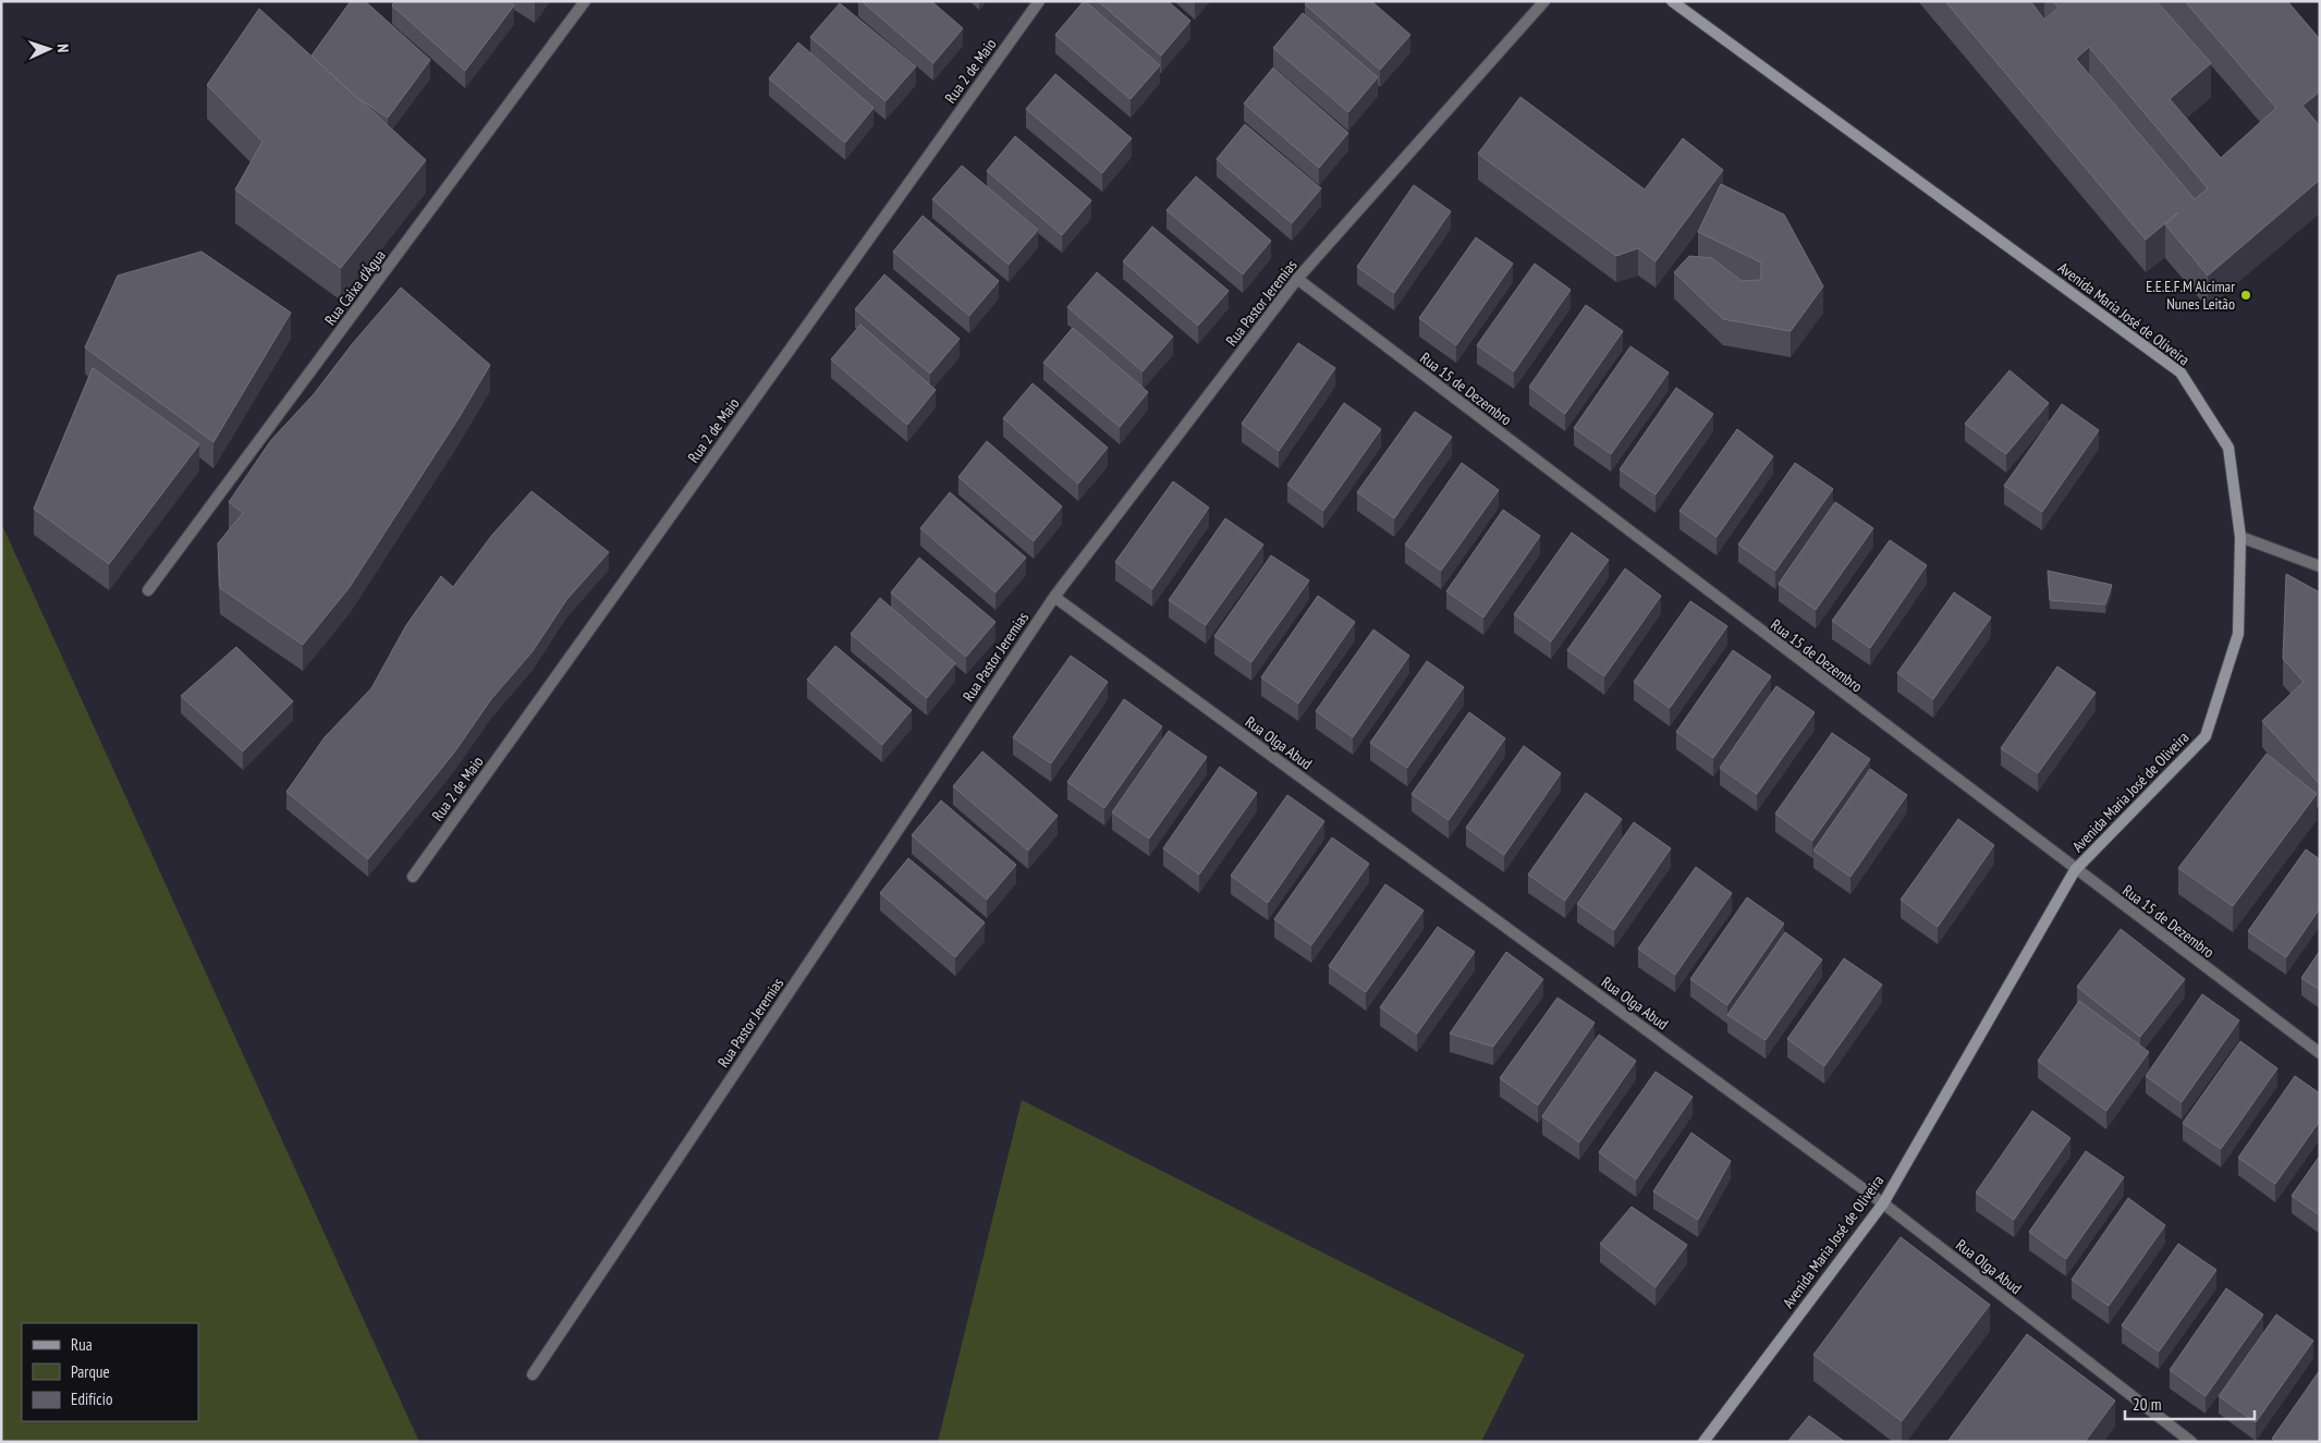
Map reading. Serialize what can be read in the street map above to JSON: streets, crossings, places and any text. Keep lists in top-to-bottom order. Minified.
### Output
{"streets":{"street":["Rua 2 de Maio","Rua Caixa d'Água","Rua Pastor Jeremias","Avenida Maria José de Oliveira","Rua 15 de Dezembro","Rua Olga Abud"]},"crossings":[["Rua Pastor Jeremias","Rua 15 de Dezembro"],["Rua Pastor Jeremias","Rua Olga Abud"],["Avenida Maria José de Oliveira","Rua 15 de Dezembro"],["Avenida Maria José de Oliveira","Rua Olga Abud"]],"places":["E.E.E.F.M Alcimar Nunes Leitão"],"legend":["Rua","Parque","Edifício"],"scale_bar":"20 m","north":"right"}
